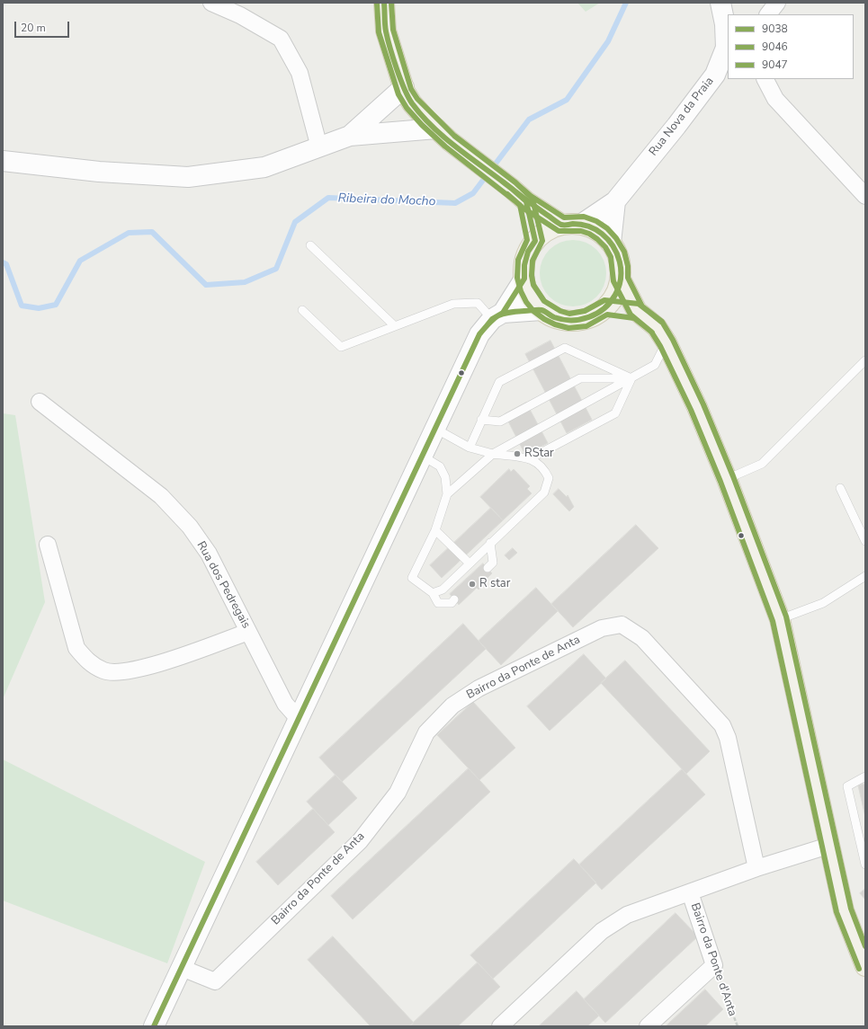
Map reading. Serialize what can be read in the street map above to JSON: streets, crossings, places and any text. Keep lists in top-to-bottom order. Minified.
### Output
{"streets":{"main road":["Rua Nova da Praia"],"street":["Rua dos Pedregais","Bairro da Ponte de Anta","Bairro da Ponte d'Anta"]},"water":["Ribeira do Mocho"],"places":["RStar","R star"],"lines":["transit line 9038","transit line 9047","transit line 9046"],"legend":["9038","9046","9047"],"scale_bar":"20 m"}
